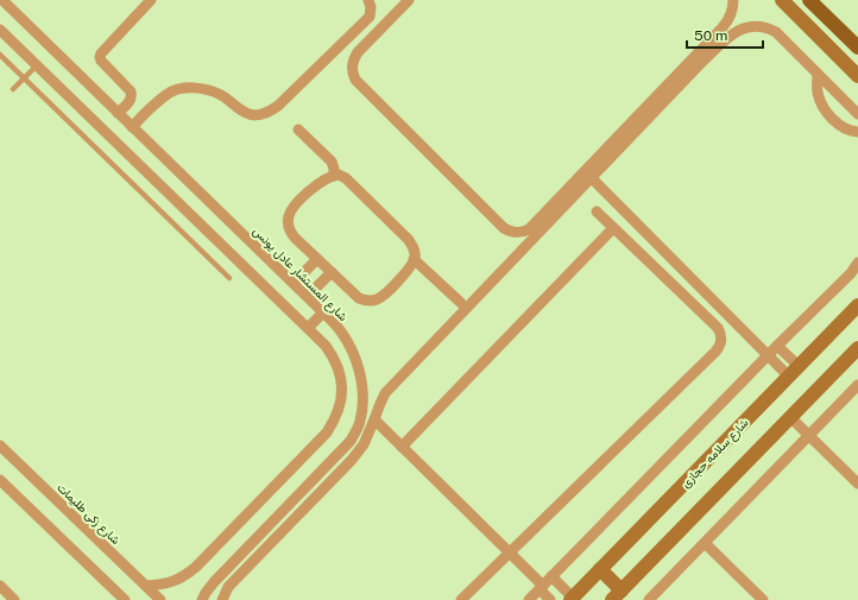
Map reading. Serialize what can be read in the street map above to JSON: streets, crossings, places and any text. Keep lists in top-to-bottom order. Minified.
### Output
{"streets":{"street":["شارع المستشار عادل يونس","شارع سلامه حجازى","شارع زكى طليمات"]},"scale_bar":"50 m"}
